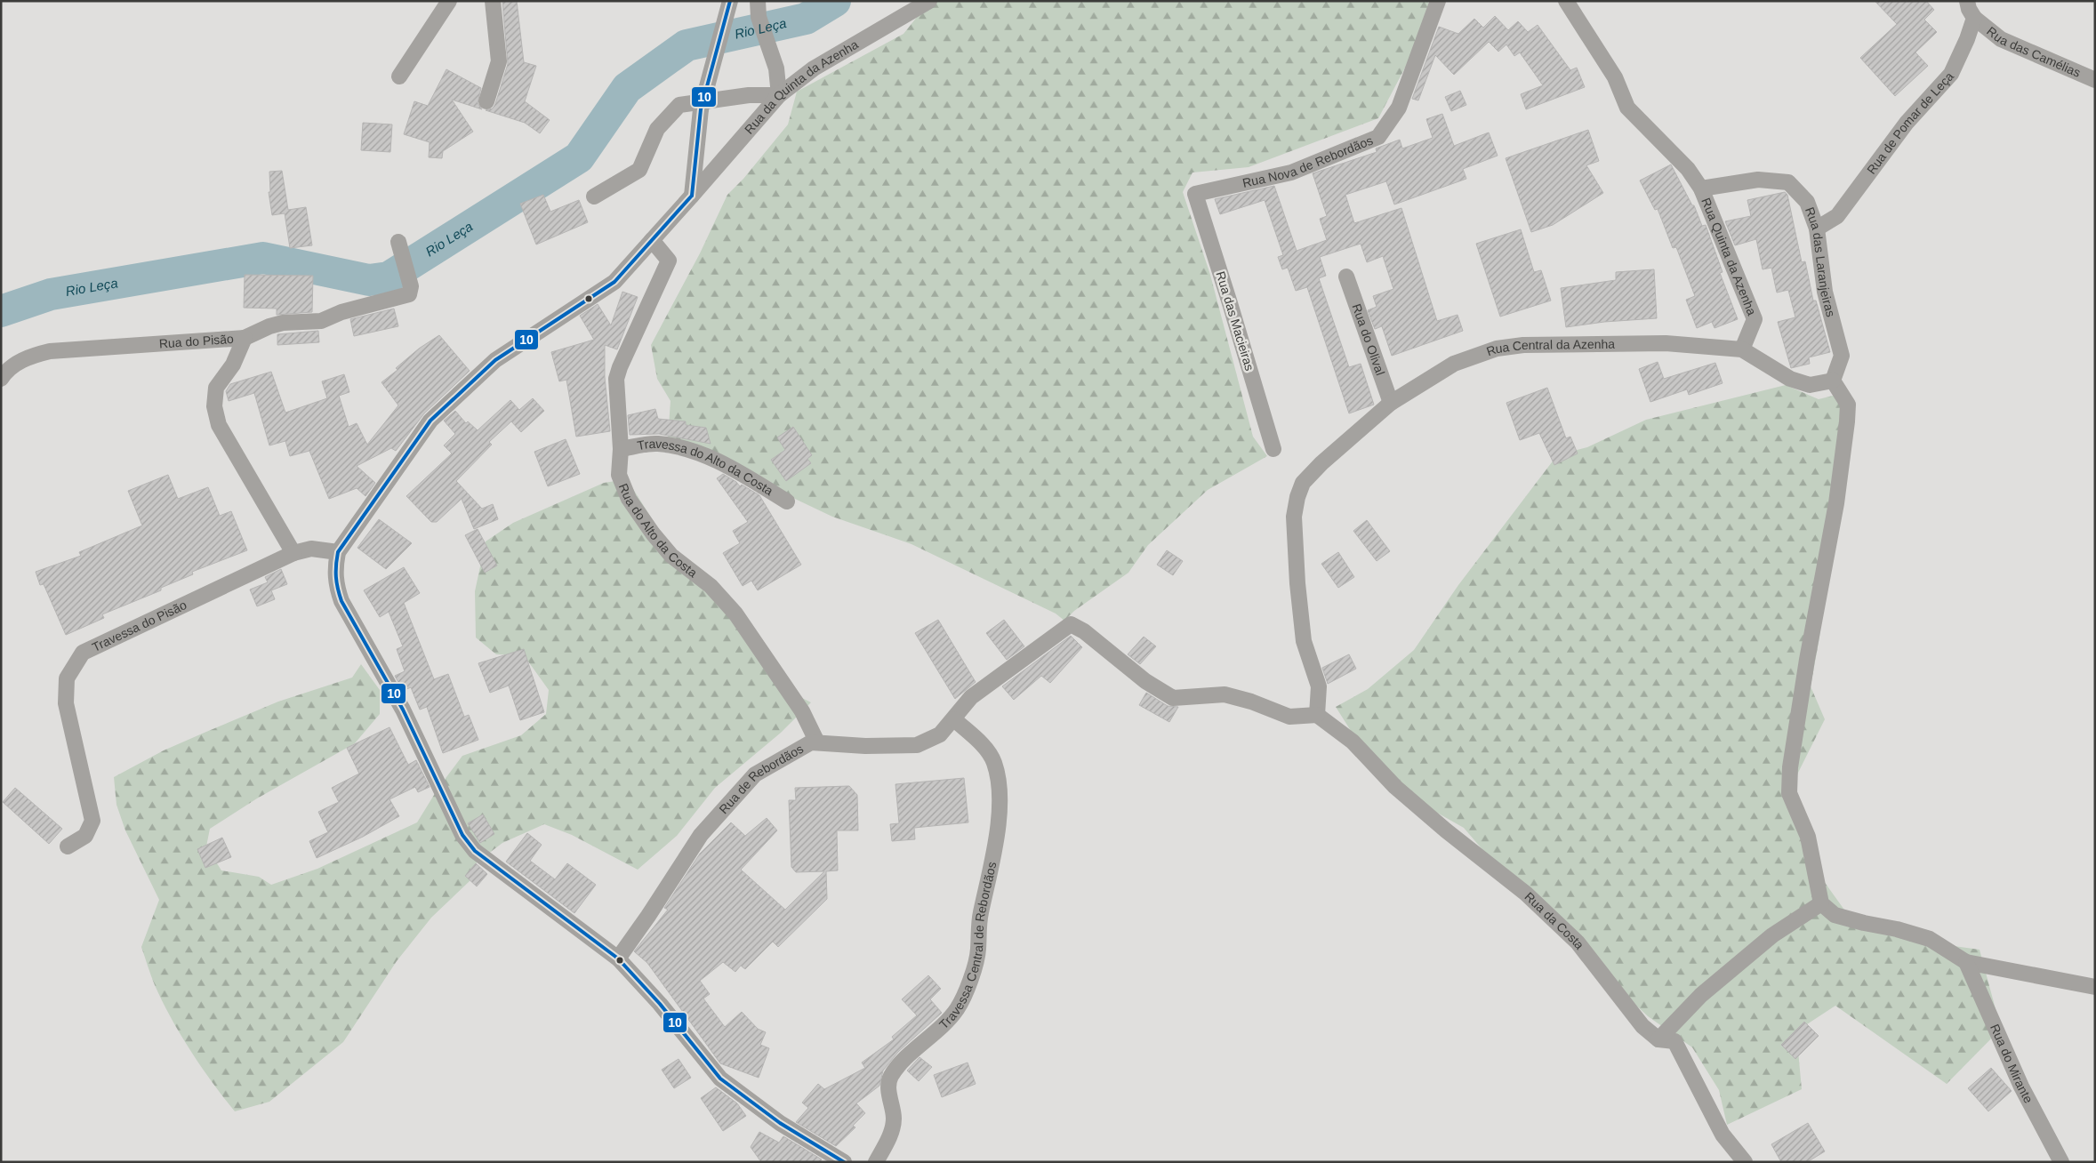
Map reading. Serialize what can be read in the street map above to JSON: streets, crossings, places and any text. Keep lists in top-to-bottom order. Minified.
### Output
{"streets":{"street":["Rua das Camélias","Rua da Quinta da Azenha","Rua de Pomar de Leça","Rua Nova de Rebordãos","Rua Quinta da Azenha","Rua das Laranjeiras","Rua das Macieiras","Rua do Olival","Rua do Pisão","Rua Central da Azenha","Travessa do Alto da Costa","Rua do Alto da Costa","Travessa do Pisão","Rua de Rebordãos","Rua da Costa","Travessa Central de Rebordãos","Rua do Mirante"]},"crossings":[["Rua das Camélias","Rua de Pomar de Leça"],["Rua da Quinta da Azenha","Rua do Alto da Costa"],["Rua de Pomar de Leça","Rua das Laranjeiras"],["Rua Nova de Rebordãos","Rua das Macieiras"],["Rua Quinta da Azenha","Rua das Laranjeiras"],["Rua Quinta da Azenha","Rua Central da Azenha"],["Rua das Laranjeiras","Rua Central da Azenha"],["Rua do Olival","Rua Central da Azenha"],["Rua do Pisão","Travessa do Pisão"],["Rua Central da Azenha","Rua de Rebordãos"],["Rua Central da Azenha","Rua da Costa"],["Travessa do Alto da Costa","Rua do Alto da Costa"],["Rua do Alto da Costa","Rua de Rebordãos"],["Rua de Rebordãos","Rua da Costa"],["Rua de Rebordãos","Travessa Central de Rebordãos"]],"water":["Rio Leça"],"lines":["transit line 10"]}
